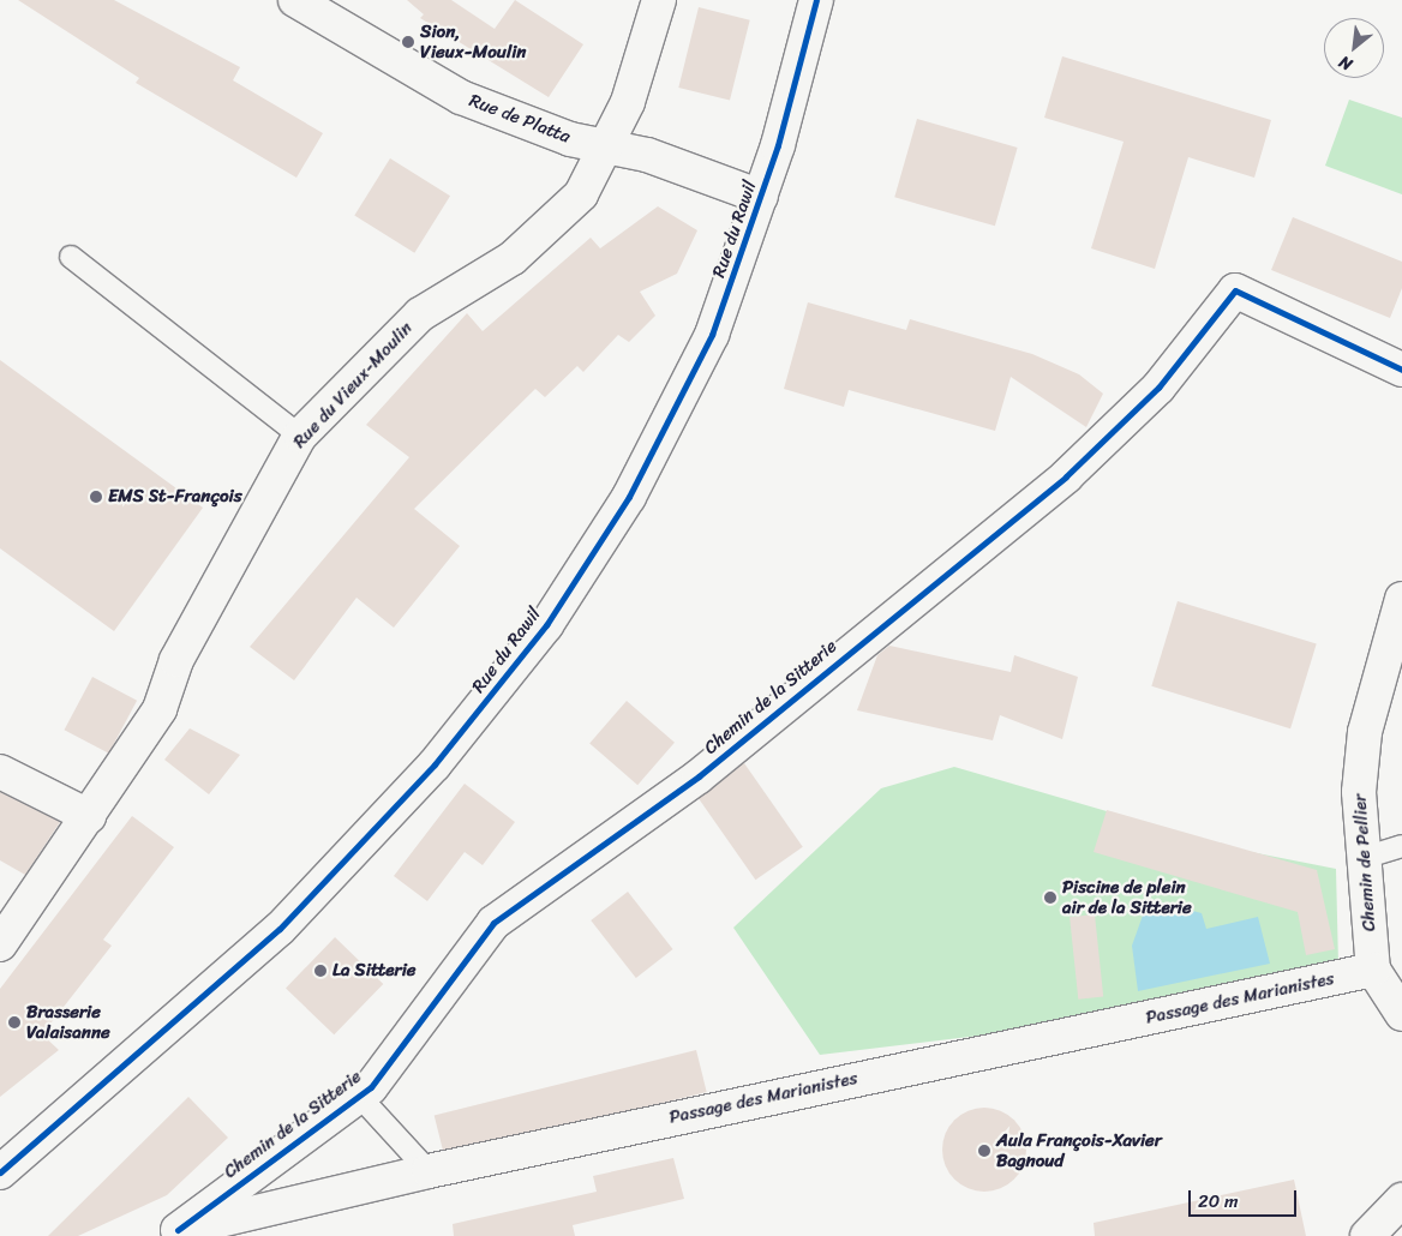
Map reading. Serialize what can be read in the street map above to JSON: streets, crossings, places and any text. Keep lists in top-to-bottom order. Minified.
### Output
{"streets":{"street":["Rue de Platta","Rue du Rawil","Rue du Vieux-Moulin","Chemin de la Sitterie","Chemin de Pellier","Passage des Marianistes"]},"crossings":[["Rue de Platta","Rue du Rawil"],["Rue de Platta","Rue du Vieux-Moulin"],["Chemin de la Sitterie","Passage des Marianistes"],["Chemin de Pellier","Passage des Marianistes"]],"places":["Sion, Vieux-Moulin","EMS St-François","Piscine de plein air de la Sitterie","La Sitterie","Brasserie Valaisanne","Aula François-Xavier Bagnoud"],"scale_bar":"20 m","north":"bottom left"}
